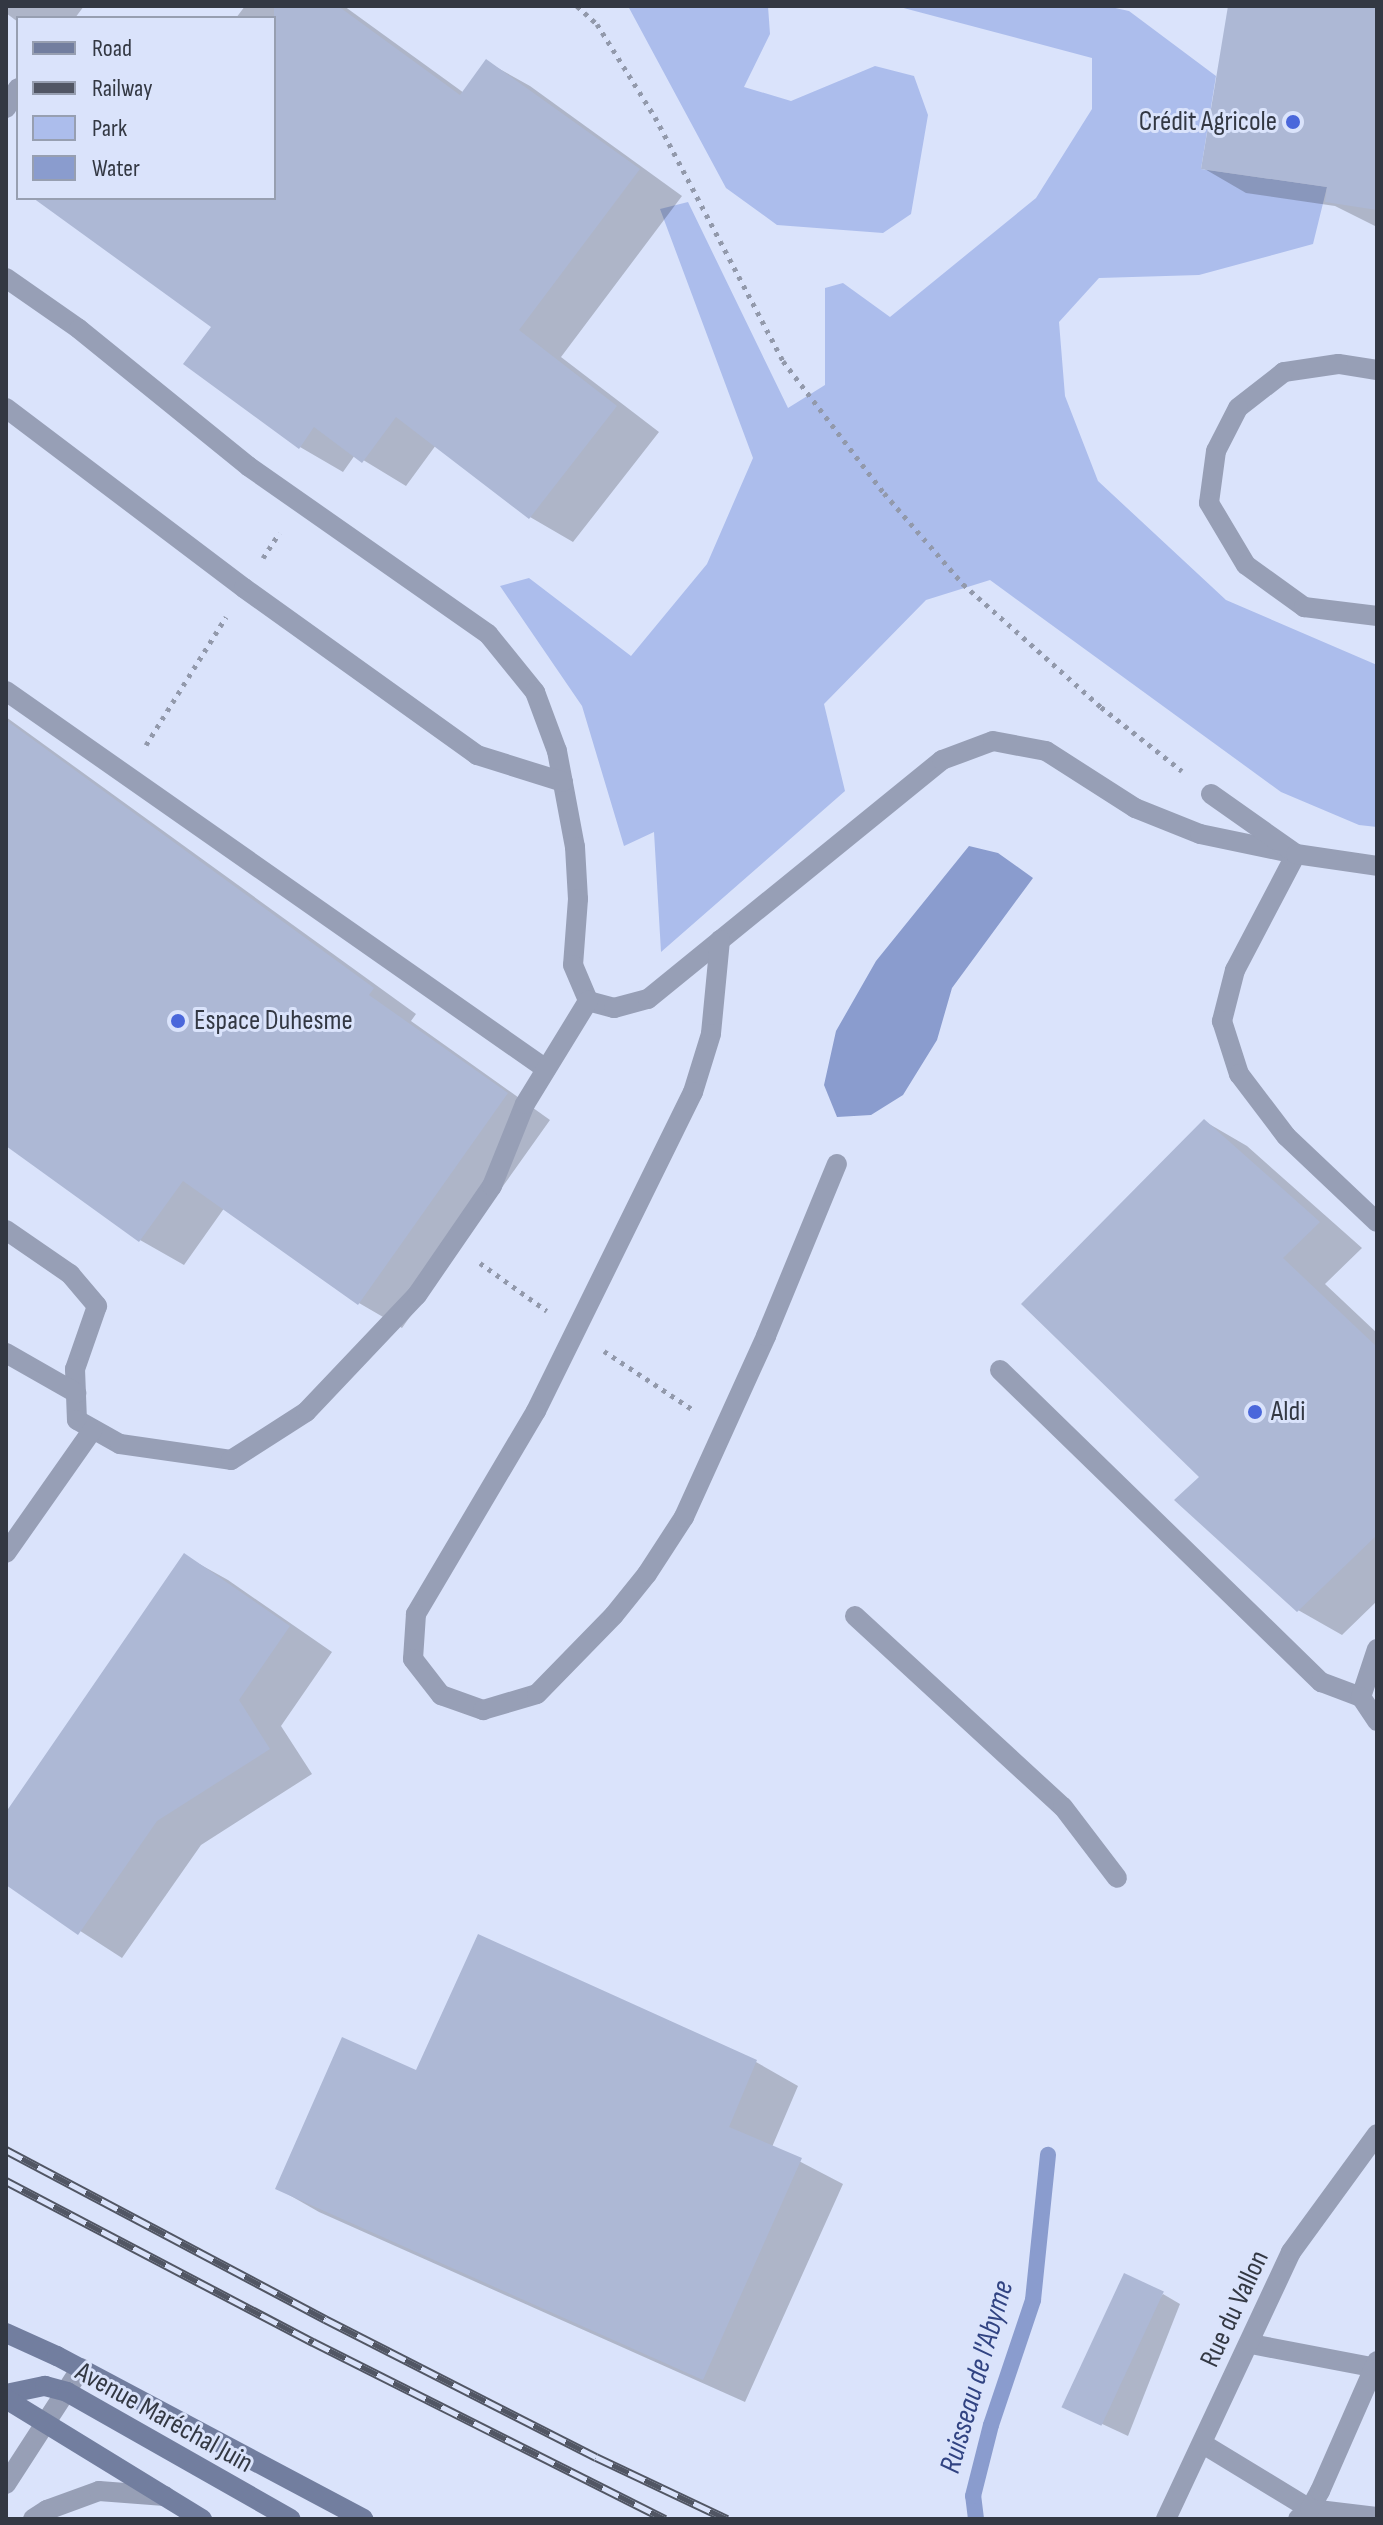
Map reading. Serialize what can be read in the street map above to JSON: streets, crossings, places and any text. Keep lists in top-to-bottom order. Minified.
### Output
{"streets":{"main road":["Avenue Maréchal Juin"],"street":["Rue du Vallon"]},"water":["Ruisseau de l'Abyme"],"places":["Crédit Agricole","Espace Duhesme","Aldi"],"legend":["Road","Railway","Park","Water"]}
